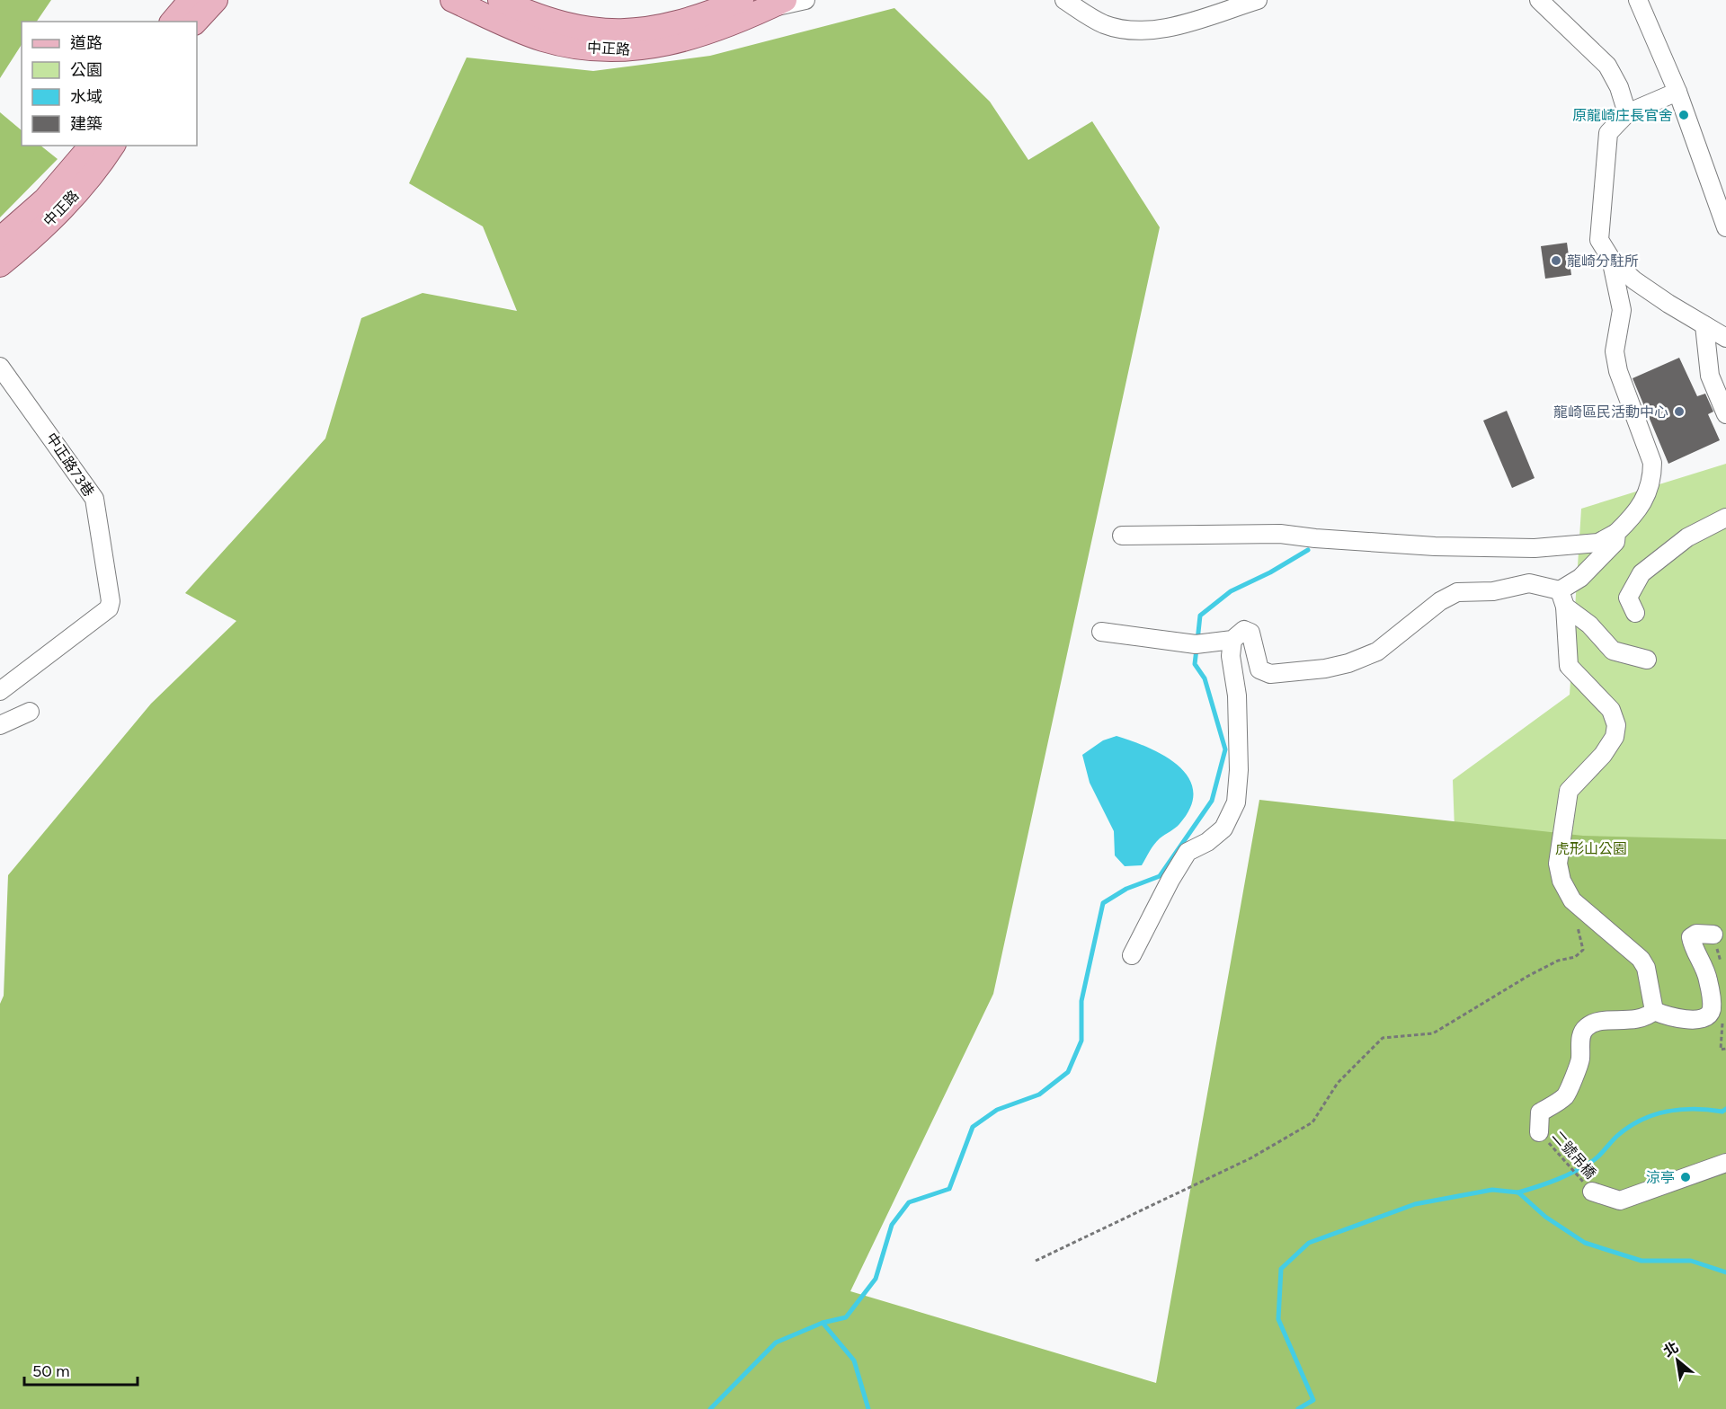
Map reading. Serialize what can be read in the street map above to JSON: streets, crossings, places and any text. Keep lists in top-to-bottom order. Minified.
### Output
{"streets":{"main road":["中正路"],"street":["中正路73巷"],"path":["二號吊橋"]},"parks":["虎形山公園"],"places":["原龍崎庄長官舍","龍崎分駐所","龍崎區民活動中心","涼亭"],"legend":["道路","公園","水域","建築"],"scale_bar":"50 m","north":"top left"}
